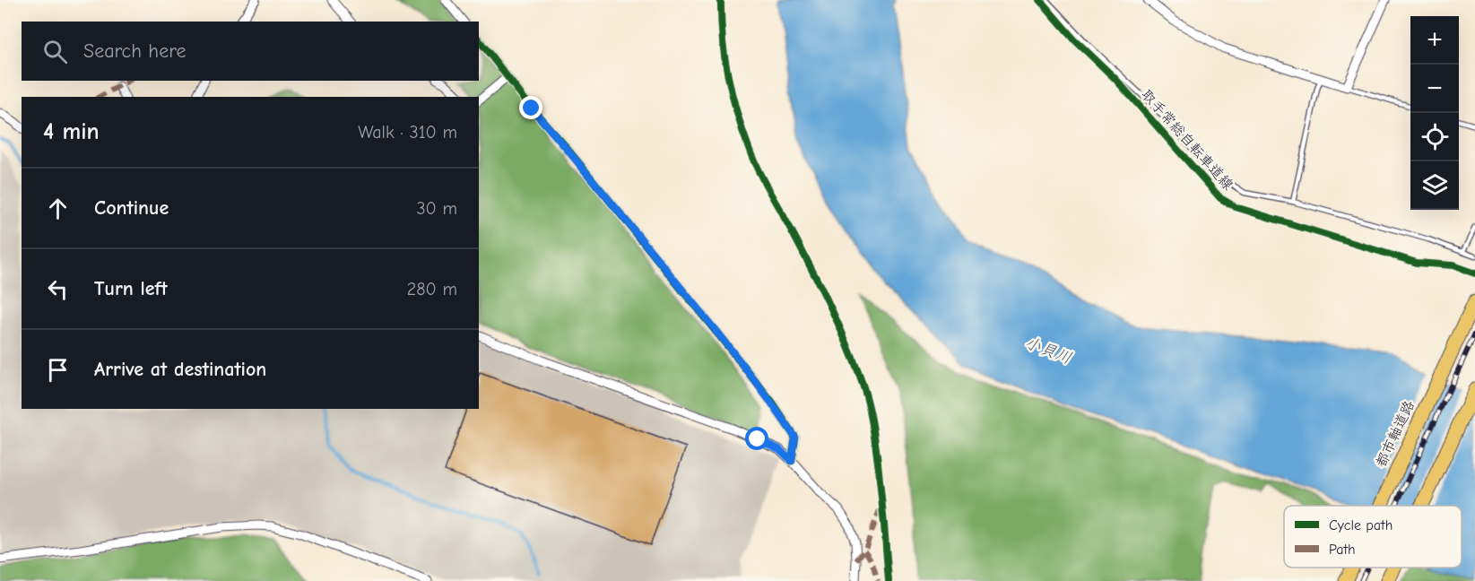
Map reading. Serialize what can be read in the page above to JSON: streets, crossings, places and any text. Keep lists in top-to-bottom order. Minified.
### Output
{"streets":{"main road":["都市軸道路"],"cycle path":["取手常総自転車道線"]},"water":["小貝川"],"legend":["Cycle path","Path"],"page":{"map_buttons":["+","−"],"search":"Search here","heading":["4 min","Walk · 310 m"],"list":[["Continue","30 m"],["Turn left","280 m"],"Arrive at destination"]}}
